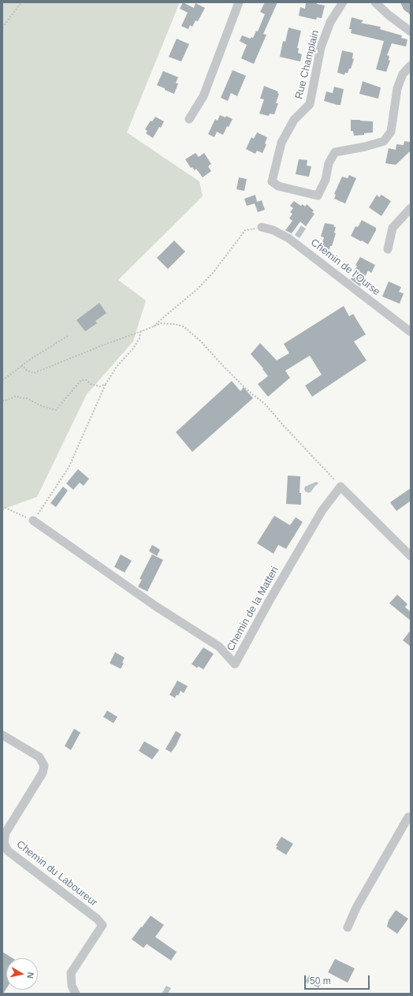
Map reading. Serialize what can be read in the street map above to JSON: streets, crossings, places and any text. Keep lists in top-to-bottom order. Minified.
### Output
{"streets":{"street":["Rue Champlain","Chemin de l'Ourse","Chemin de la Matteri","Chemin du Laboureur"]},"scale_bar":"50 m","north":"right"}
